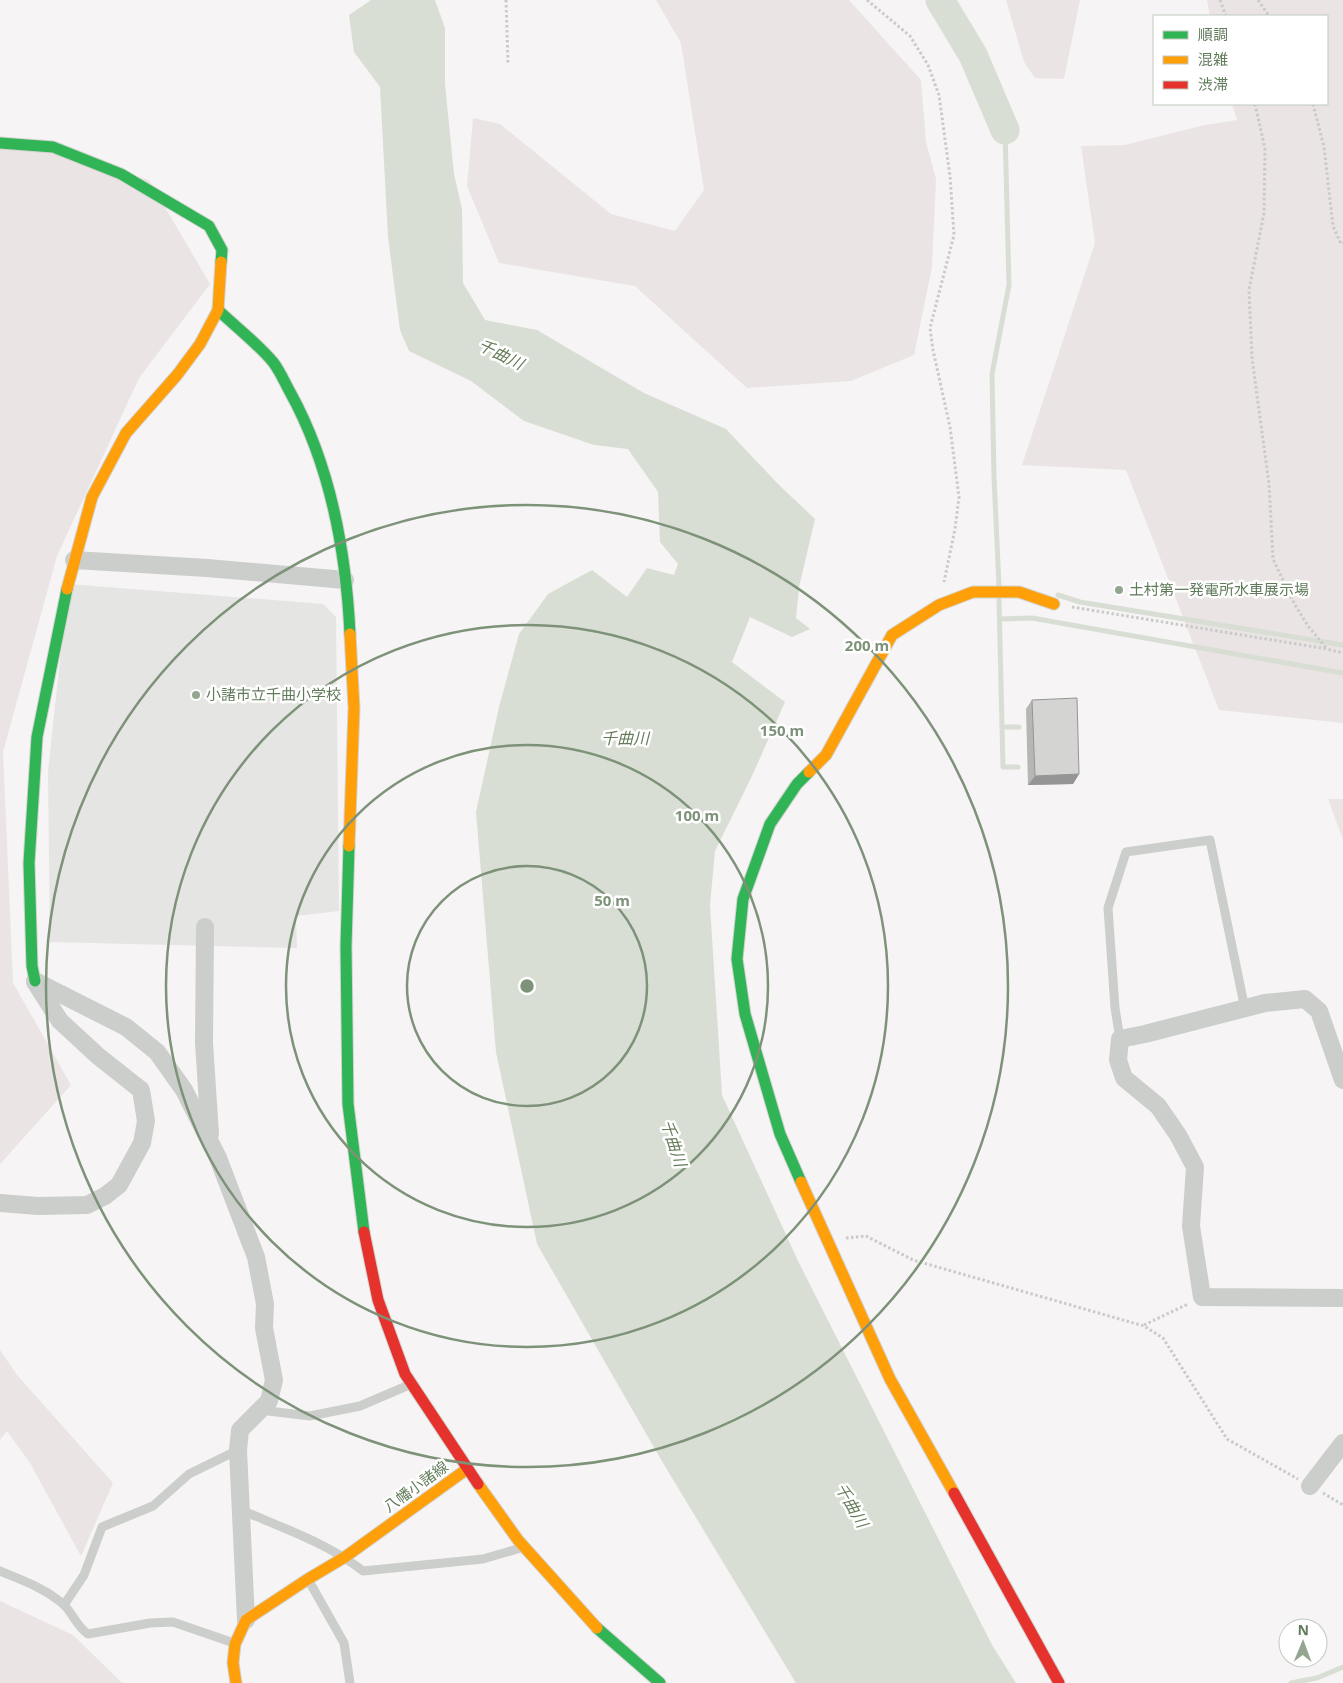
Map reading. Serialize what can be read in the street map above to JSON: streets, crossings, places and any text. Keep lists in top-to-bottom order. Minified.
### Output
{"streets":{"street":["八幡小諸線"]},"water":["千曲川"],"places":["土村第一発電所水車展示場","小諸市立千曲小学校"],"legend":["順調","混雑","渋滞"],"north":"top","rings":["200 m","150 m","100 m","50 m"]}
